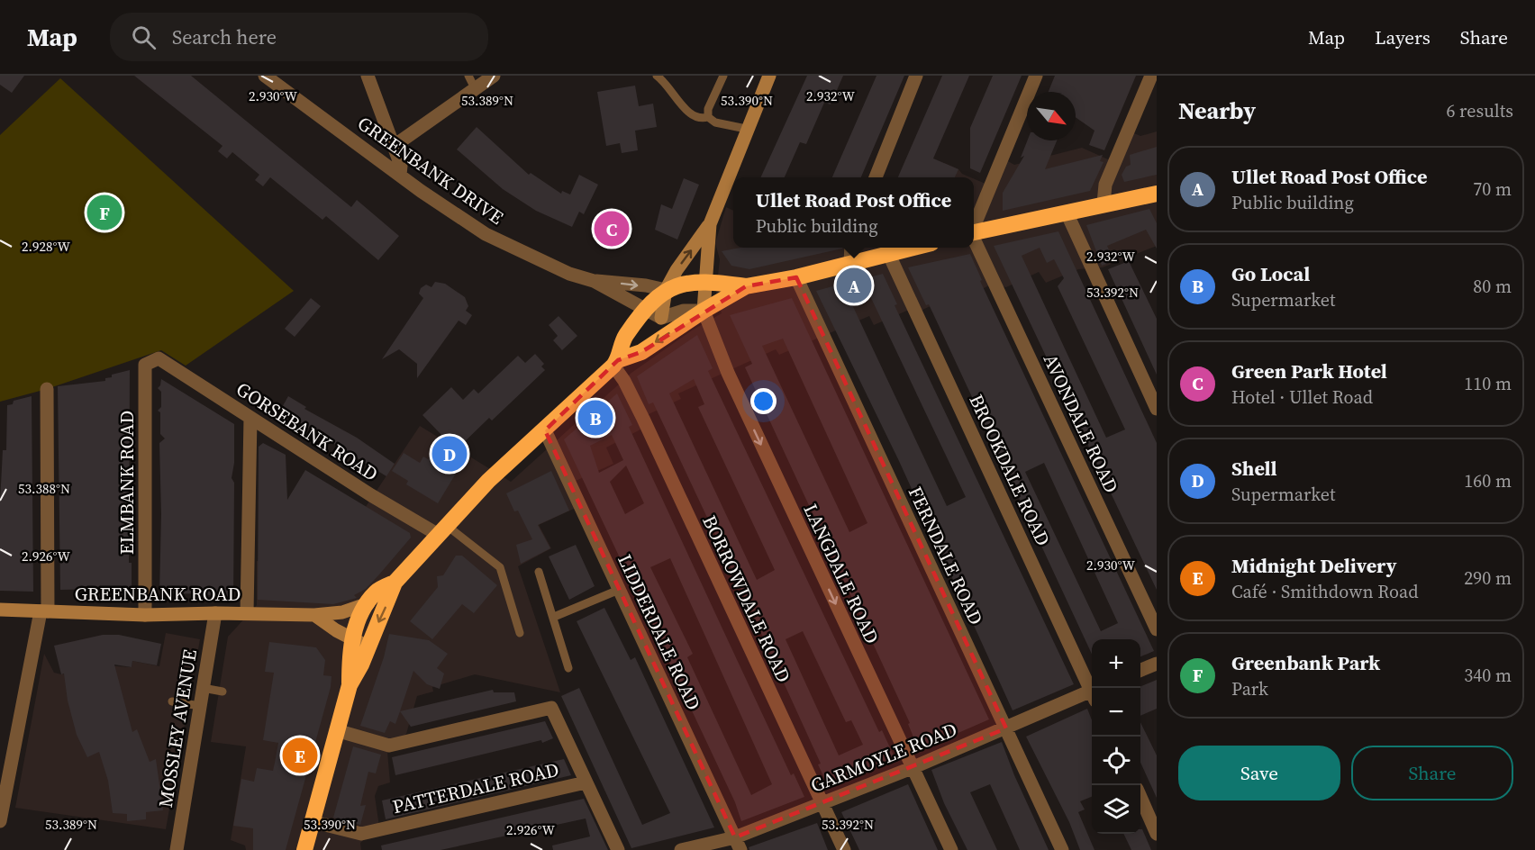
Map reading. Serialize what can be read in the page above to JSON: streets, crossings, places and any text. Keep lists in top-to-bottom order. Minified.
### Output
{"streets":{"street":["GREENBANK DRIVE","AVONDALE ROAD","GORSEBANK ROAD","BROOKDALE ROAD","ELMBANK ROAD","FERNDALE ROAD","LANGDALE ROAD","GREENBANK ROAD","BORROWDALE ROAD","LIDDERDALE ROAD","MOSSLEY AVENUE","GARMOYLE ROAD","PATTERDALE ROAD"]},"crossings":[["GORSEBANK ROAD","ELMBANK ROAD"],["ELMBANK ROAD","GREENBANK ROAD"],["FERNDALE ROAD","GARMOYLE ROAD"],["LANGDALE ROAD","GARMOYLE ROAD"],["GREENBANK ROAD","MOSSLEY AVENUE"],["BORROWDALE ROAD","GARMOYLE ROAD"],["LIDDERDALE ROAD","GARMOYLE ROAD"]],"one_way":["LANGDALE ROAD"],"north":"bottom right","page":{"header":"Map","search":"Search here","nav":["Map","Layers","Share"],"heading":["Nearby","6 results"],"list":[{"mark":"A","name":"Ullet Road Post Office","note":"Public building","value":"70 m"},{"mark":"B","name":"Go Local","note":"Supermarket","value":"80 m"},{"mark":"C","name":"Green Park Hotel","note":"Hotel · Ullet Road","value":"110 m"},{"mark":"D","name":"Shell","note":"Supermarket","value":"160 m"},{"mark":"E","name":"Midnight Delivery","note":"Café · Smithdown Road","value":"290 m"},{"mark":"F","name":"Greenbank Park","note":"Park","value":"340 m"}],"popup":["Ullet Road Post Office","Public building"],"pins":["F","C","A","B","D","E"],"map_buttons":["+","−"],"buttons":["Save","Share"]},"coordinates":["2.930°W","2.932°W","53.389°N","53.390°N","2.928°W","53.392°N","53.388°N","2.926°W"]}
